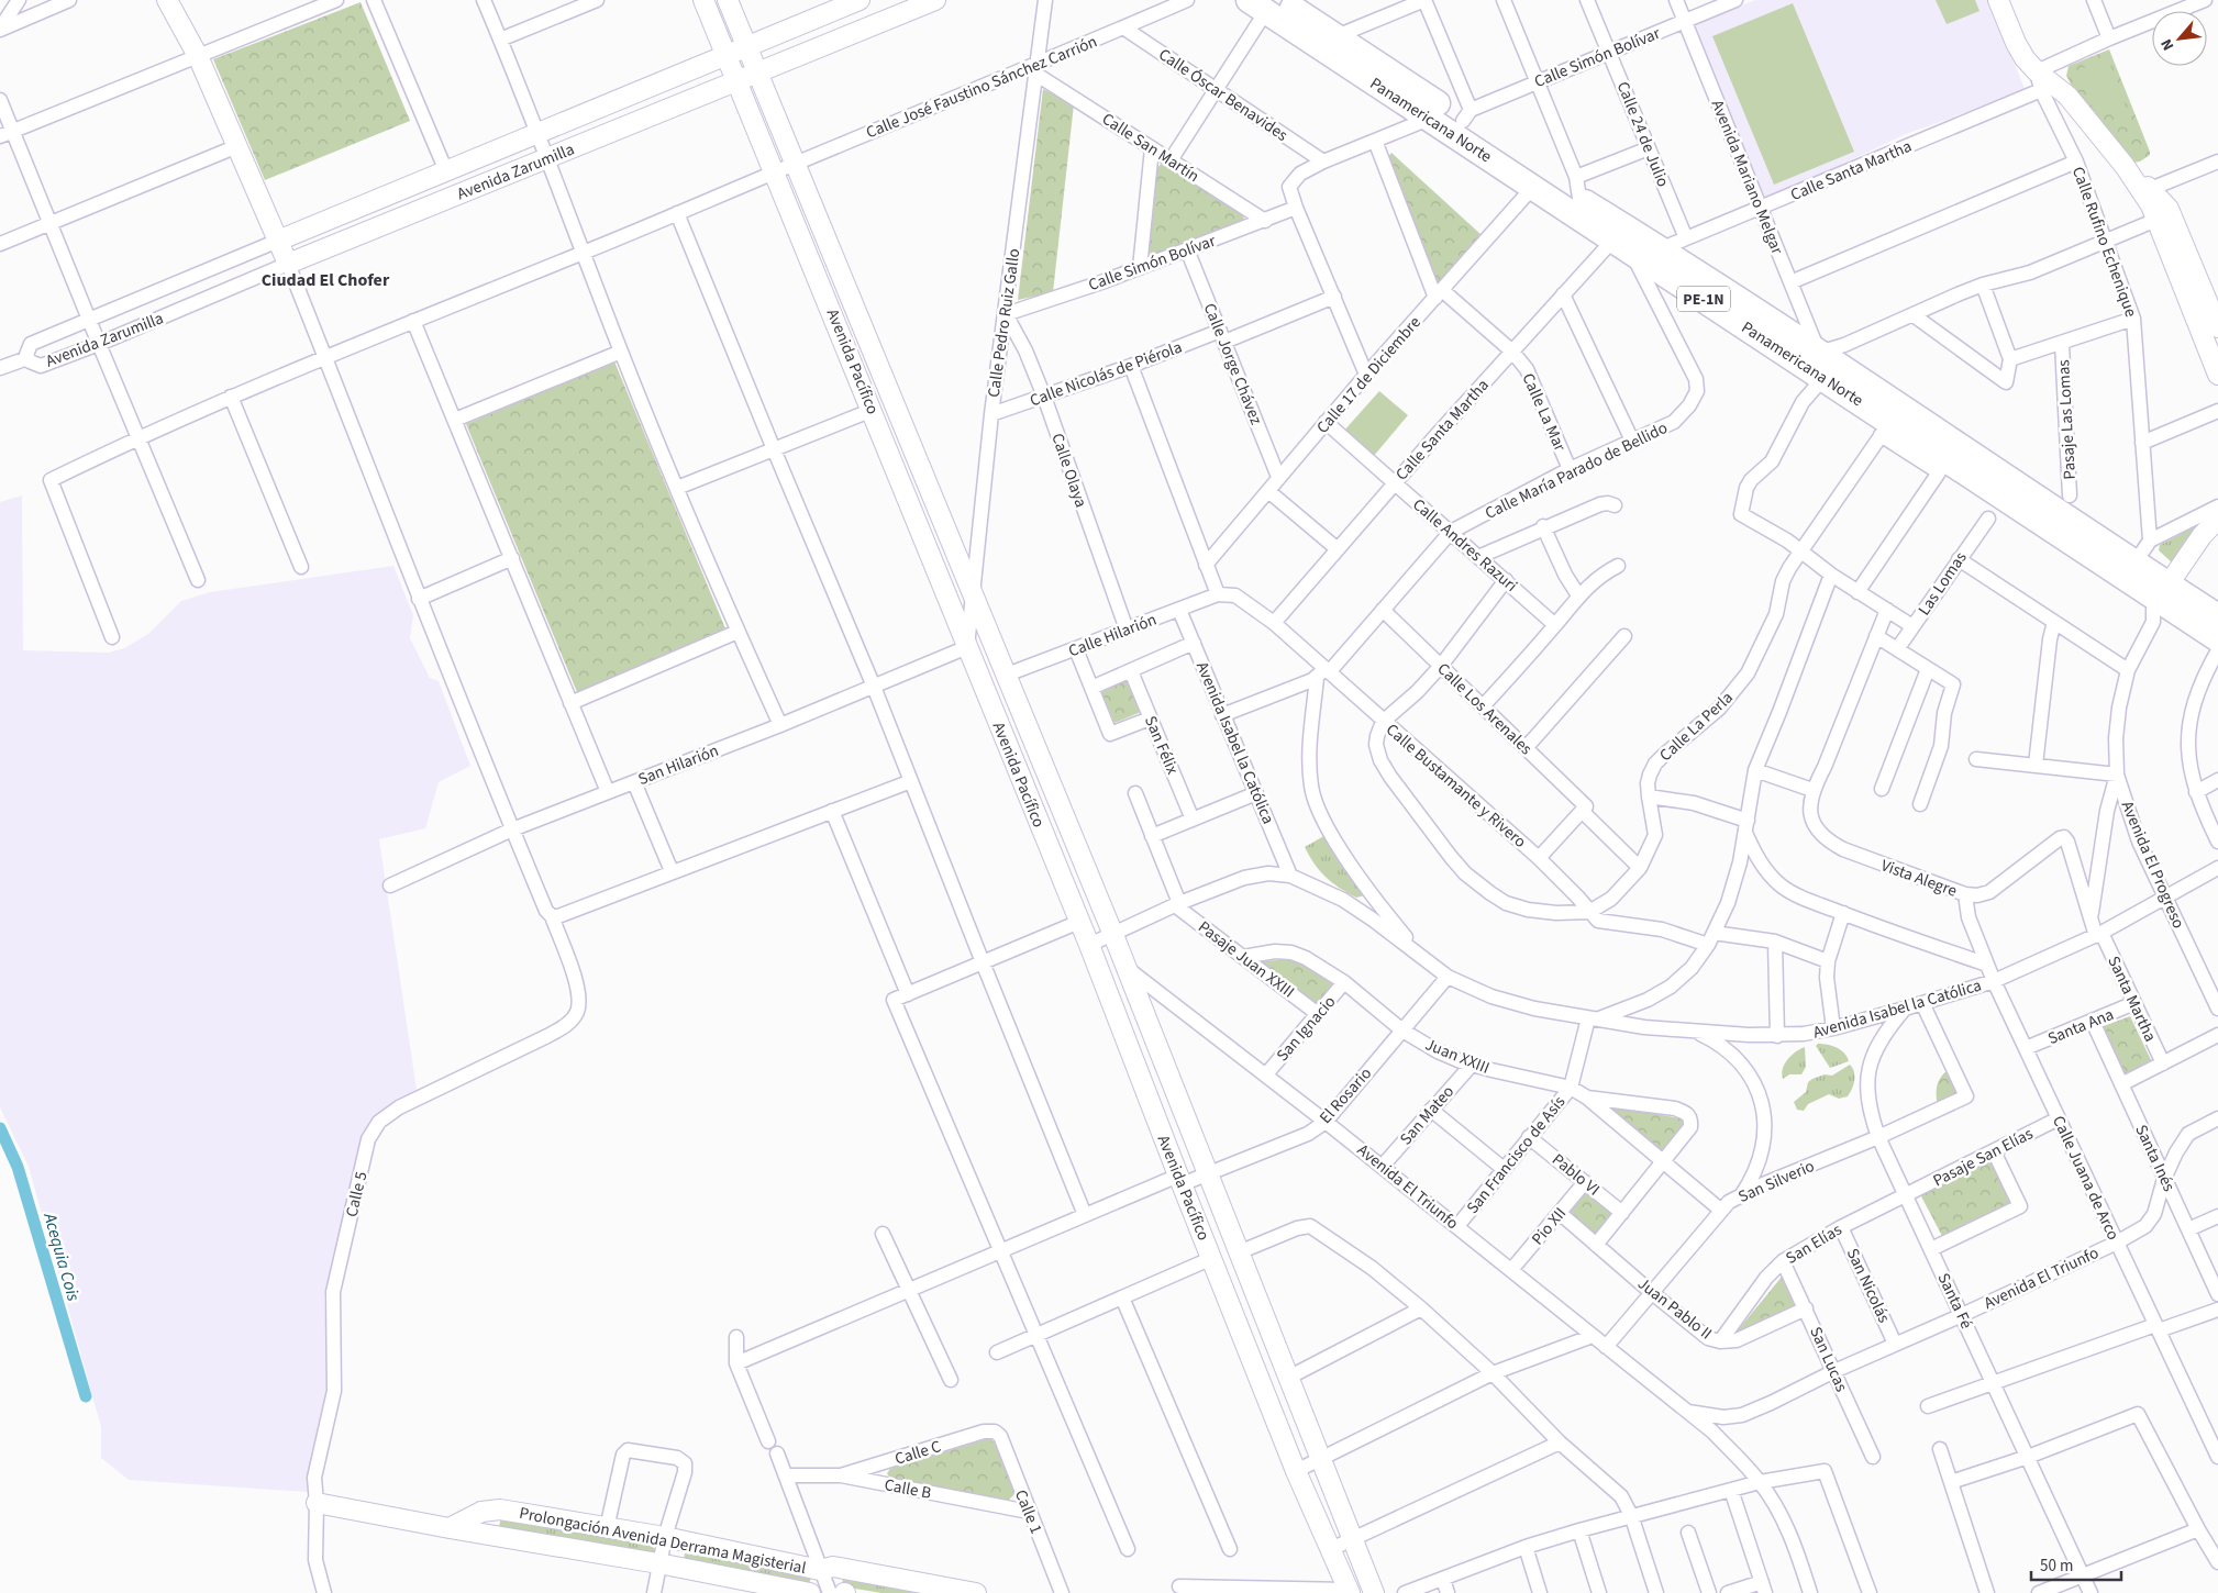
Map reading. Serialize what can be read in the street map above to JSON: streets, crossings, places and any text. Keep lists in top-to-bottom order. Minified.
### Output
{"streets":{"highway":["Panamericana Norte","PE-1N"],"street":["Calle Simón Bolívar","Calle José Faustino Sánchez Carrión","Calle Óscar Benavides","Calle 24 de Julio","Calle San Martín","Calle Santa Martha","Avenida Zarumilla","Avenida Mariano Melgar","Calle Rufino Echenique","Calle Pedro Ruiz Gallo","Avenida Pacífico","Calle Jorge Chávez","Calle Nicolás de Piérola","Calle 17 de Diciembre","Calle La Mar","Pasaje Las Lomas","Calle Olaya","Calle María Parado de Bellido","Calle Andres Razuri","Las Lomas","Calle Hilarión","Calle Los Arenales","Calle La Perla","Avenida Isabel la Católica","San Félix","San Hilarión","Calle Bustamante y Rivero","Avenida El Progreso","Vista Alegre","Pasaje Juan XXIII","Santa Martha","Santa Ana","San Ignacio","Juan XXIII","El Rosario","San Mateo","San Francisco de Asís","Pasaje San Elías","Santa Inés","Pablo VI","Calle Juana de Arco","San Silverio","Avenida El Triunfo","Calle 5","Pio XII","San Elías","San Nicolás","Santa Fé","Juan Pablo II","San Lucas","Calle C","Calle B","Calle 1","Prolongación Avenida Derrama Magisterial"]},"crossings":[["Calle Simón Bolívar","Panamericana Norte"],["Calle Simón Bolívar","Calle 24 de Julio"],["Calle Simón Bolívar","Calle San Martín"],["Calle Simón Bolívar","Avenida Mariano Melgar"],["Calle Simón Bolívar","Calle Pedro Ruiz Gallo"],["Calle Simón Bolívar","Calle Jorge Chávez"],["Calle Simón Bolívar","Calle Olaya"],["Calle José Faustino Sánchez Carrión","Calle Óscar Benavides"],["Calle José Faustino Sánchez Carrión","Calle San Martín"],["Calle José Faustino Sánchez Carrión","Calle Pedro Ruiz Gallo"],["Calle José Faustino Sánchez Carrión","Avenida Pacífico"],["Calle José Faustino Sánchez Carrión","Calle 5"],["Panamericana Norte","Calle Santa Martha"],["Panamericana Norte","Avenida Mariano Melgar"],["Panamericana Norte","Calle 17 de Diciembre"],["Panamericana Norte","Calle María Parado de Bellido"],["Panamericana Norte","Calle La Perla"],["Panamericana Norte","Avenida El Progreso"],["Calle 24 de Julio","Calle Santa Martha"],["Calle San Martín","Calle Pedro Ruiz Gallo"],["Calle Santa Martha","Avenida Mariano Melgar"],["Calle Santa Martha","Calle Rufino Echenique"],["Calle Santa Martha","Calle La Mar"],["Calle Santa Martha","Calle María Parado de Bellido"],["Calle Santa Martha","Calle Andres Razuri"],["Calle Santa Martha","Calle Bustamante y Rivero"],["Avenida Zarumilla","Avenida Pacífico"],["Avenida Zarumilla","Calle 5"],["Calle Pedro Ruiz Gallo","Avenida Pacífico"],["Calle Pedro Ruiz Gallo","Calle Nicolás de Piérola"],["Calle Pedro Ruiz Gallo","Calle Olaya"],["Calle Pedro Ruiz Gallo","San Hilarión"],["Avenida Pacífico","Calle Hilarión"],["Avenida Pacífico","Avenida Isabel la Católica"],["Avenida Pacífico","San Hilarión"],["Avenida Pacífico","El Rosario"],["Avenida Pacífico","Avenida El Triunfo"],["Calle Jorge Chávez","Calle Nicolás de Piérola"],["Calle Jorge Chávez","Calle 17 de Diciembre"],["Calle Nicolás de Piérola","Calle Olaya"],["Calle 17 de Diciembre","Calle La Mar"],["Calle 17 de Diciembre","Calle Andres Razuri"],["Calle La Mar","Calle María Parado de Bellido"],["Calle Olaya","Calle Hilarión"],["Calle María Parado de Bellido","Calle Andres Razuri"],["Calle Hilarión","Avenida Isabel la Católica"],["Calle Hilarión","Calle Bustamante y Rivero"],["Calle Los Arenales","Calle La Perla"],["Calle La Perla","Calle Bustamante y Rivero"],["Avenida Isabel la Católica","Avenida El Progreso"],["Avenida Isabel la Católica","Pasaje Juan XXIII"],["Avenida Isabel la Católica","Santa Martha"],["Avenida Isabel la Católica","El Rosario"],["Avenida Isabel la Católica","San Francisco de Asís"],["Avenida Isabel la Católica","Calle Juana de Arco"],["Avenida Isabel la Católica","San Silverio"],["Avenida Isabel la Católica","Santa Fé"],["San Hilarión","Calle 5"],["Vista Alegre","Santa Martha"],["Vista Alegre","Calle Juana de Arco"],["Pasaje Juan XXIII","San Ignacio"],["Pasaje Juan XXIII","Juan XXIII"],["Santa Martha","Santa Ana"],["Santa Ana","Santa Inés"],["Santa Ana","Calle Juana de Arco"],["San Ignacio","Juan XXIII"],["San Ignacio","Avenida El Triunfo"],["Juan XXIII","El Rosario"],["Juan XXIII","San Mateo"],["Juan XXIII","San Francisco de Asís"],["El Rosario","Avenida El Triunfo"],["San Mateo","Avenida El Triunfo"],["San Francisco de Asís","Pablo VI"],["San Francisco de Asís","Avenida El Triunfo"],["Pasaje San Elías","Calle Juana de Arco"],["Pasaje San Elías","San Elías"],["Pasaje San Elías","Santa Fé"],["Santa Inés","Avenida El Triunfo"],["Pablo VI","Pio XII"],["Calle Juana de Arco","Avenida El Triunfo"],["San Silverio","Avenida El Triunfo"],["San Silverio","Santa Fé"],["San Silverio","Juan Pablo II"],["Avenida El Triunfo","Pio XII"],["Avenida El Triunfo","San Nicolás"],["Avenida El Triunfo","Santa Fé"],["Avenida El Triunfo","San Lucas"],["Calle 5","Prolongación Avenida Derrama Magisterial"],["Pio XII","Juan Pablo II"],["San Elías","San Nicolás"],["San Elías","Santa Fé"],["San Elías","Juan Pablo II"],["San Elías","San Lucas"],["Juan Pablo II","San Lucas"],["Calle C","Calle B"],["Calle C","Calle 1"],["Calle B","Calle 1"]],"districts":["Ciudad El Chofer"],"water":["Acequia Cois"],"scale_bar":"50 m","north":"bottom left"}
